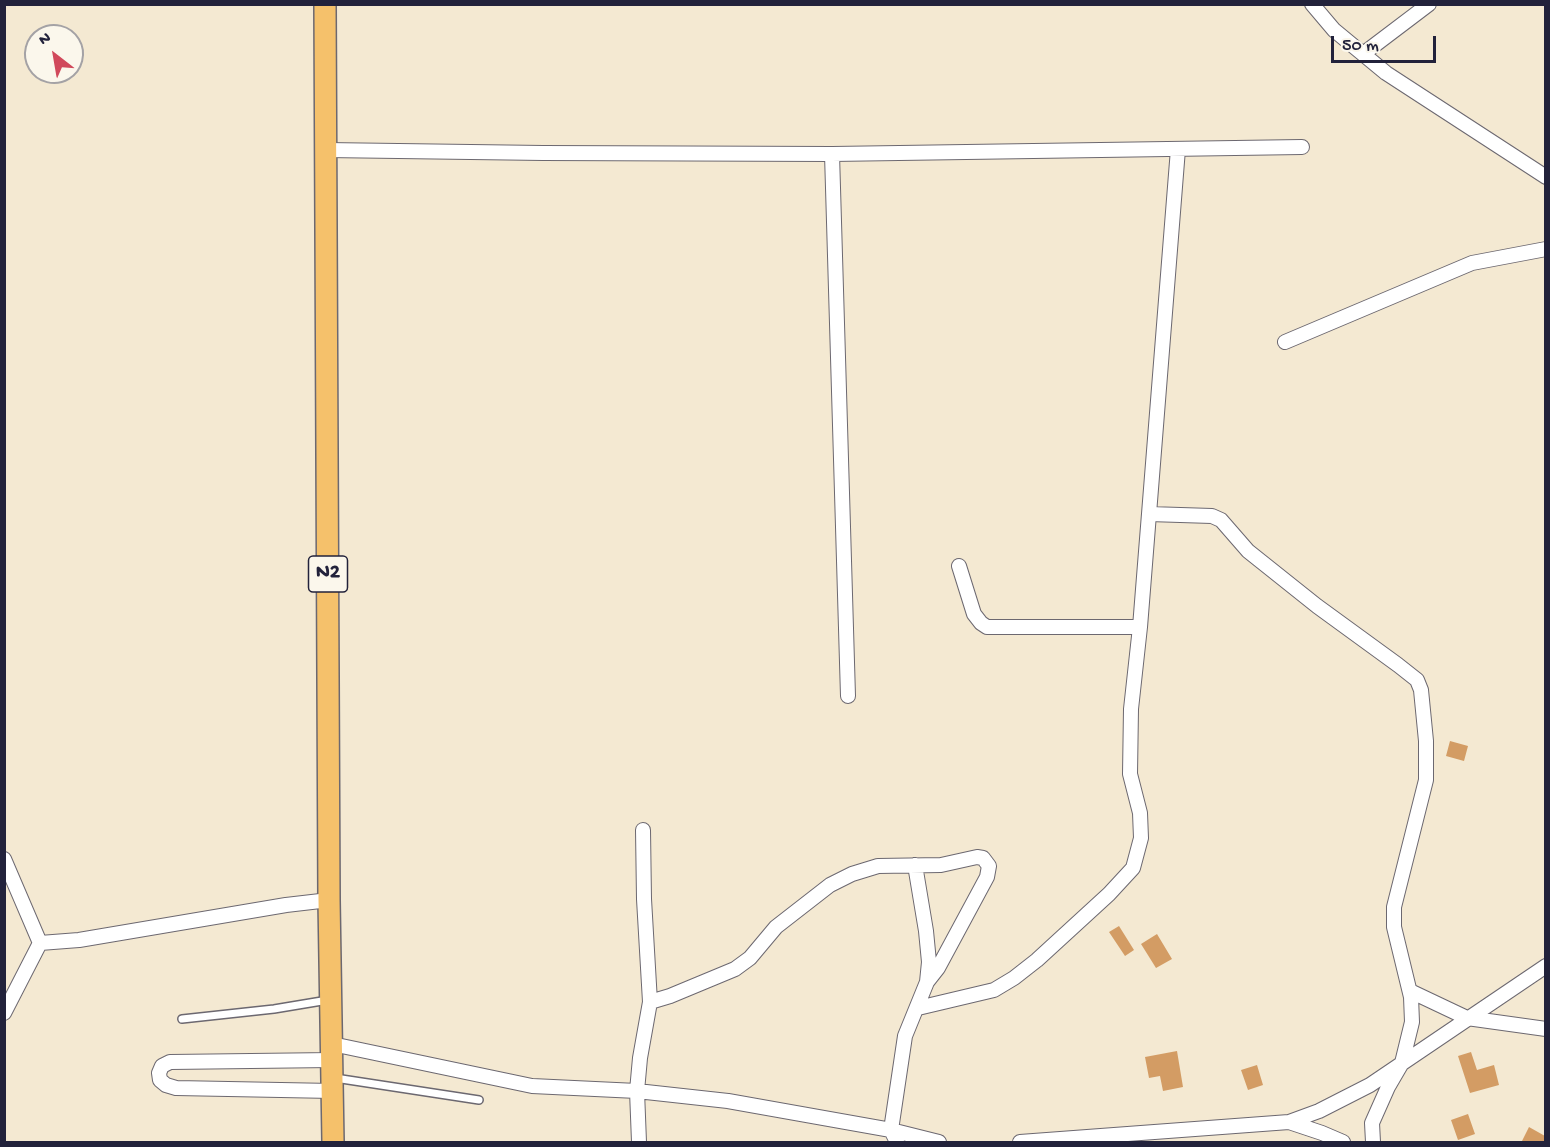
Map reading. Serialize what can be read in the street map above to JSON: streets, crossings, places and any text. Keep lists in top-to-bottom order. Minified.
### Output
{"streets":{"main road":["N2"]},"scale_bar":"50 m","north":"top left"}
